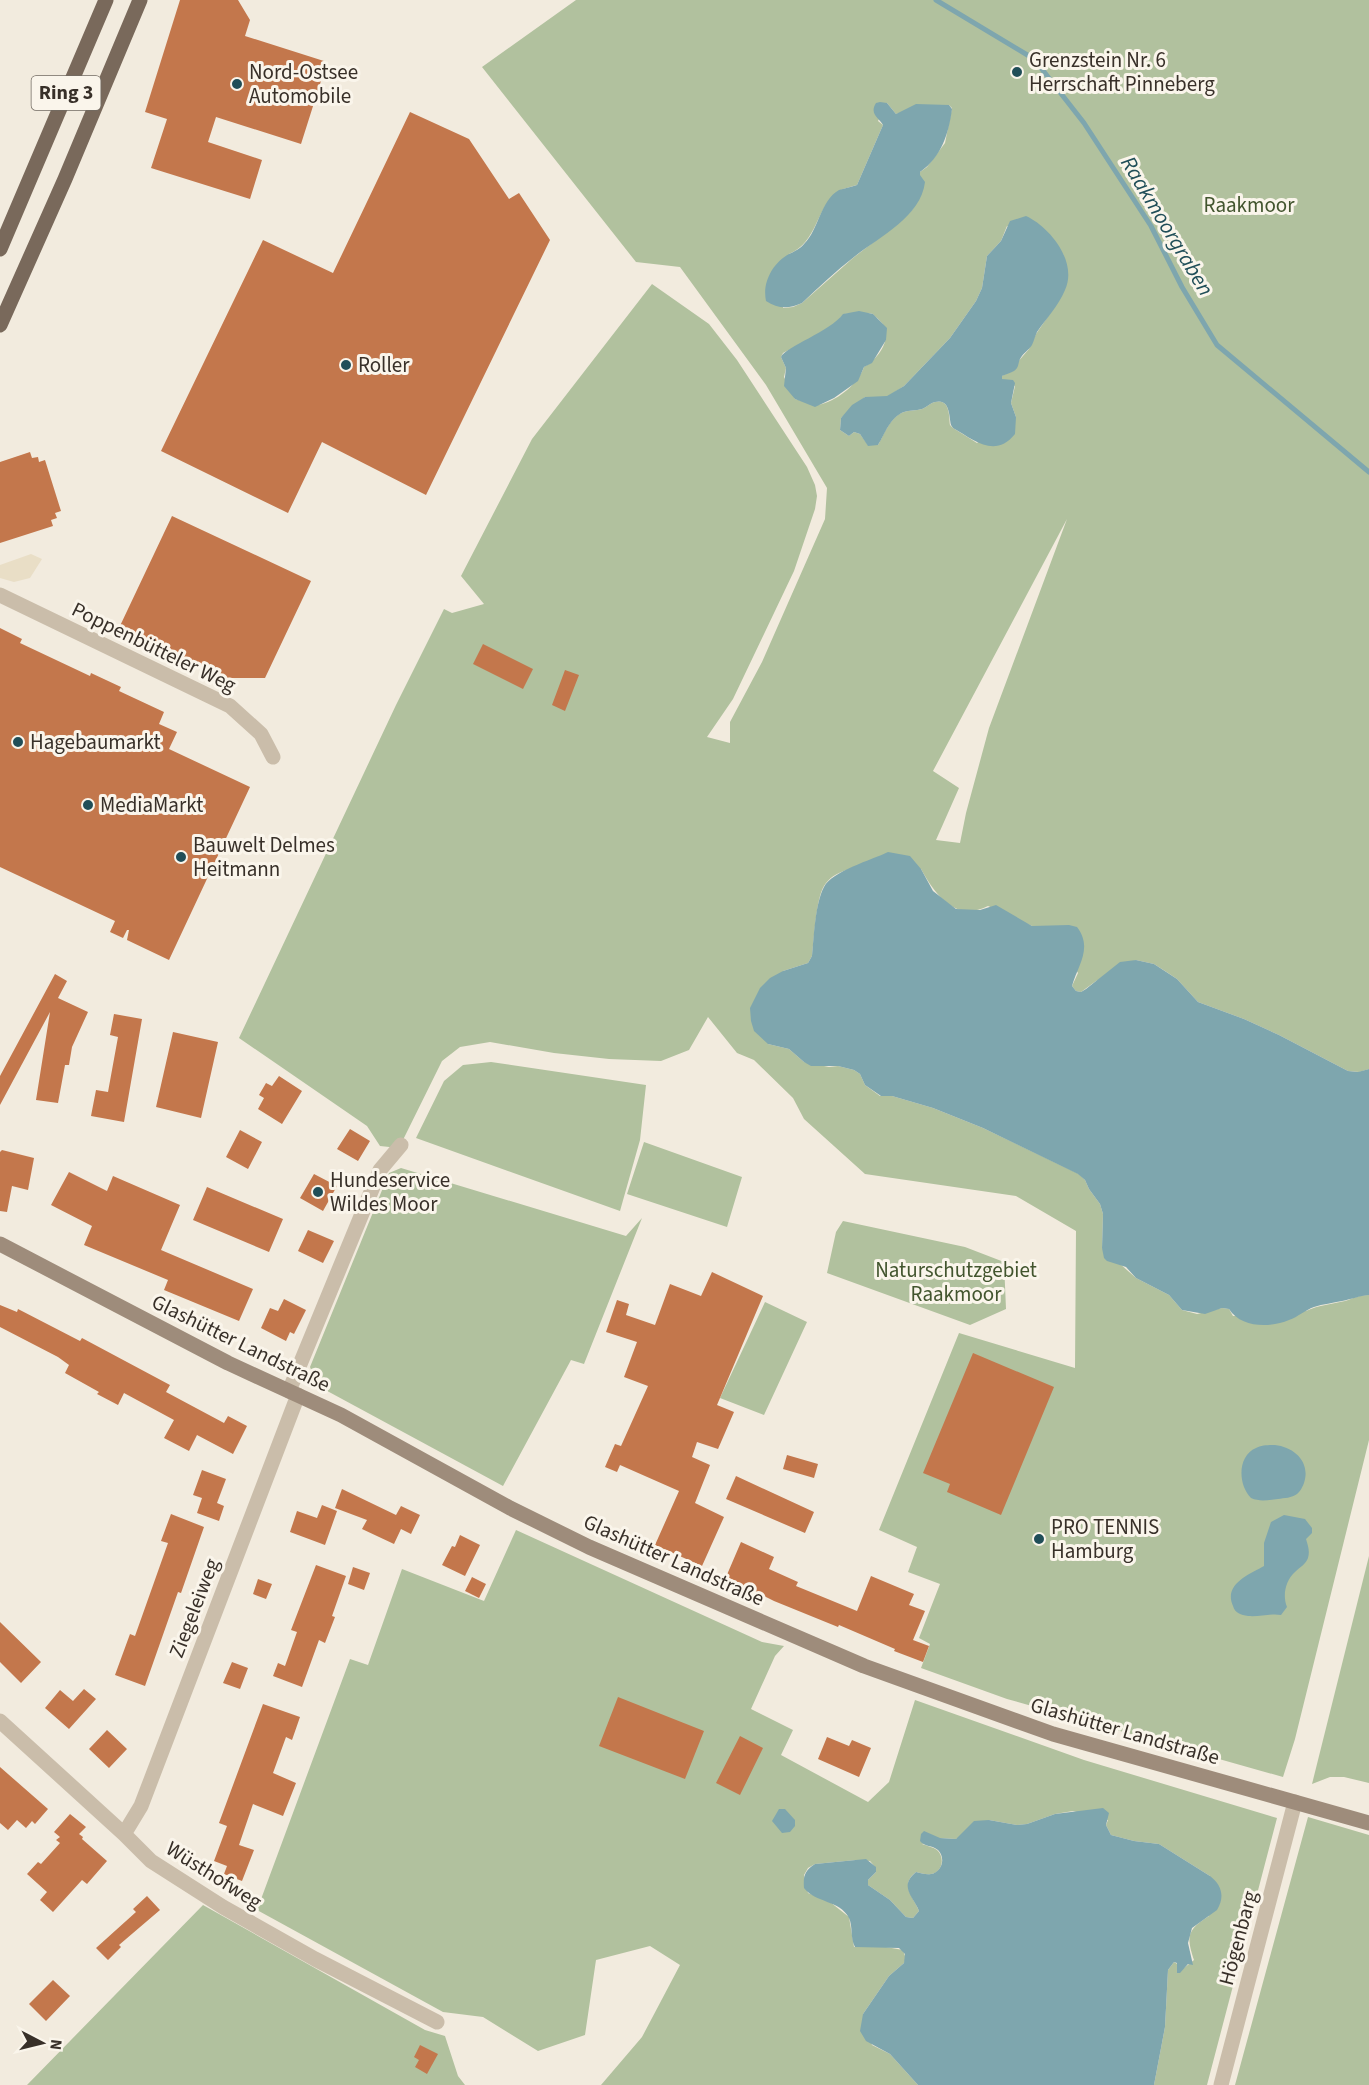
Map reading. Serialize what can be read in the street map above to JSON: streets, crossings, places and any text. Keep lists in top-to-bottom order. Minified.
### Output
{"streets":{"main road":["Ring 3"],"street":["Poppenbütteler Weg","Glashütter Landstraße","Ziegeleiweg","Wüsthofweg","Högenbarg"]},"crossings":[["Glashütter Landstraße","Ziegeleiweg"],["Glashütter Landstraße","Högenbarg"],["Ziegeleiweg","Wüsthofweg"]],"water":["Raakmoorgraben"],"parks":["Raakmoor","Naturschutzgebiet Raakmoor"],"places":["Grenzstein Nr. 6 Herrschaft Pinneberg","Nord-Ostsee Automobile","Roller","Hagebaumarkt","MediaMarkt","Bauwelt Delmes Heitmann","Hundeservice Wildes Moor","PRO TENNIS Hamburg"],"north":"right"}
